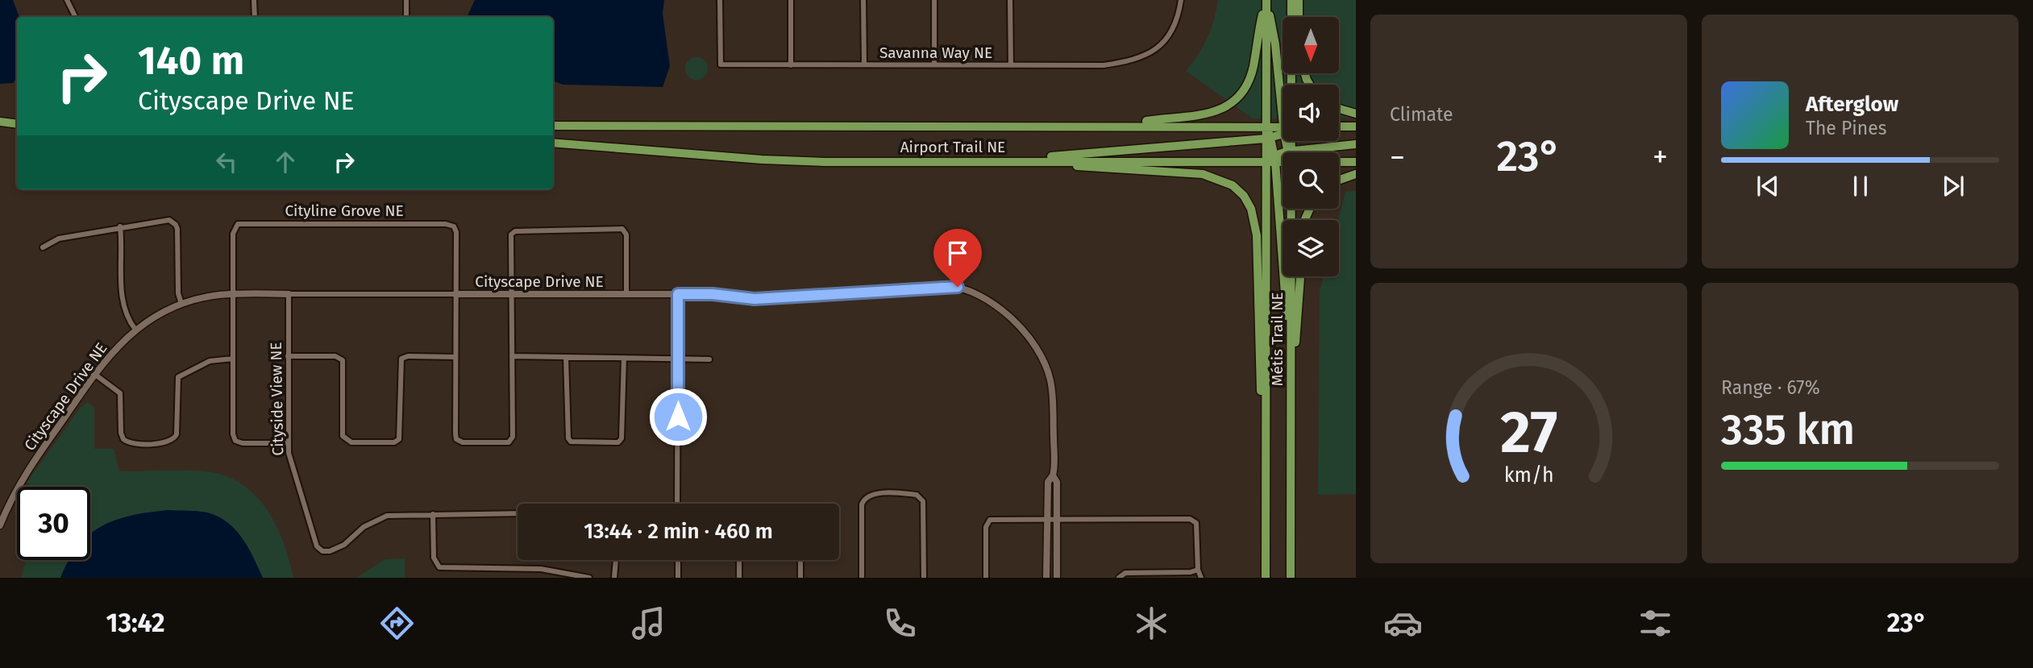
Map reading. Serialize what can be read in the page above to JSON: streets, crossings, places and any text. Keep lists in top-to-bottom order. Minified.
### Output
{"streets":{"main road":["Airport Trail NE","Métis Trail NE"],"street":["Savanna Way NE","Cityline Grove NE","Cityscape Drive NE","Cityside View NE"]},"crossings":[["Airport Trail NE","Métis Trail NE"],["Cityline Grove NE","Cityscape Drive NE"],["Cityline Grove NE","Cityside View NE"],["Cityscape Drive NE","Cityside View NE"]],"north":"bottom","page":{"tile":["Climate",["Range · 67%","335 km"]],"turn":["140 m","Cityscape Drive NE"],"song":["Afterglow","The Pines"],"heat":["−","23°","+"],"limit":"30","trip":"13:44 · 2 min · 460 m","tabs":["13:42","23°"],"gauge":["27","km/h"]}}
